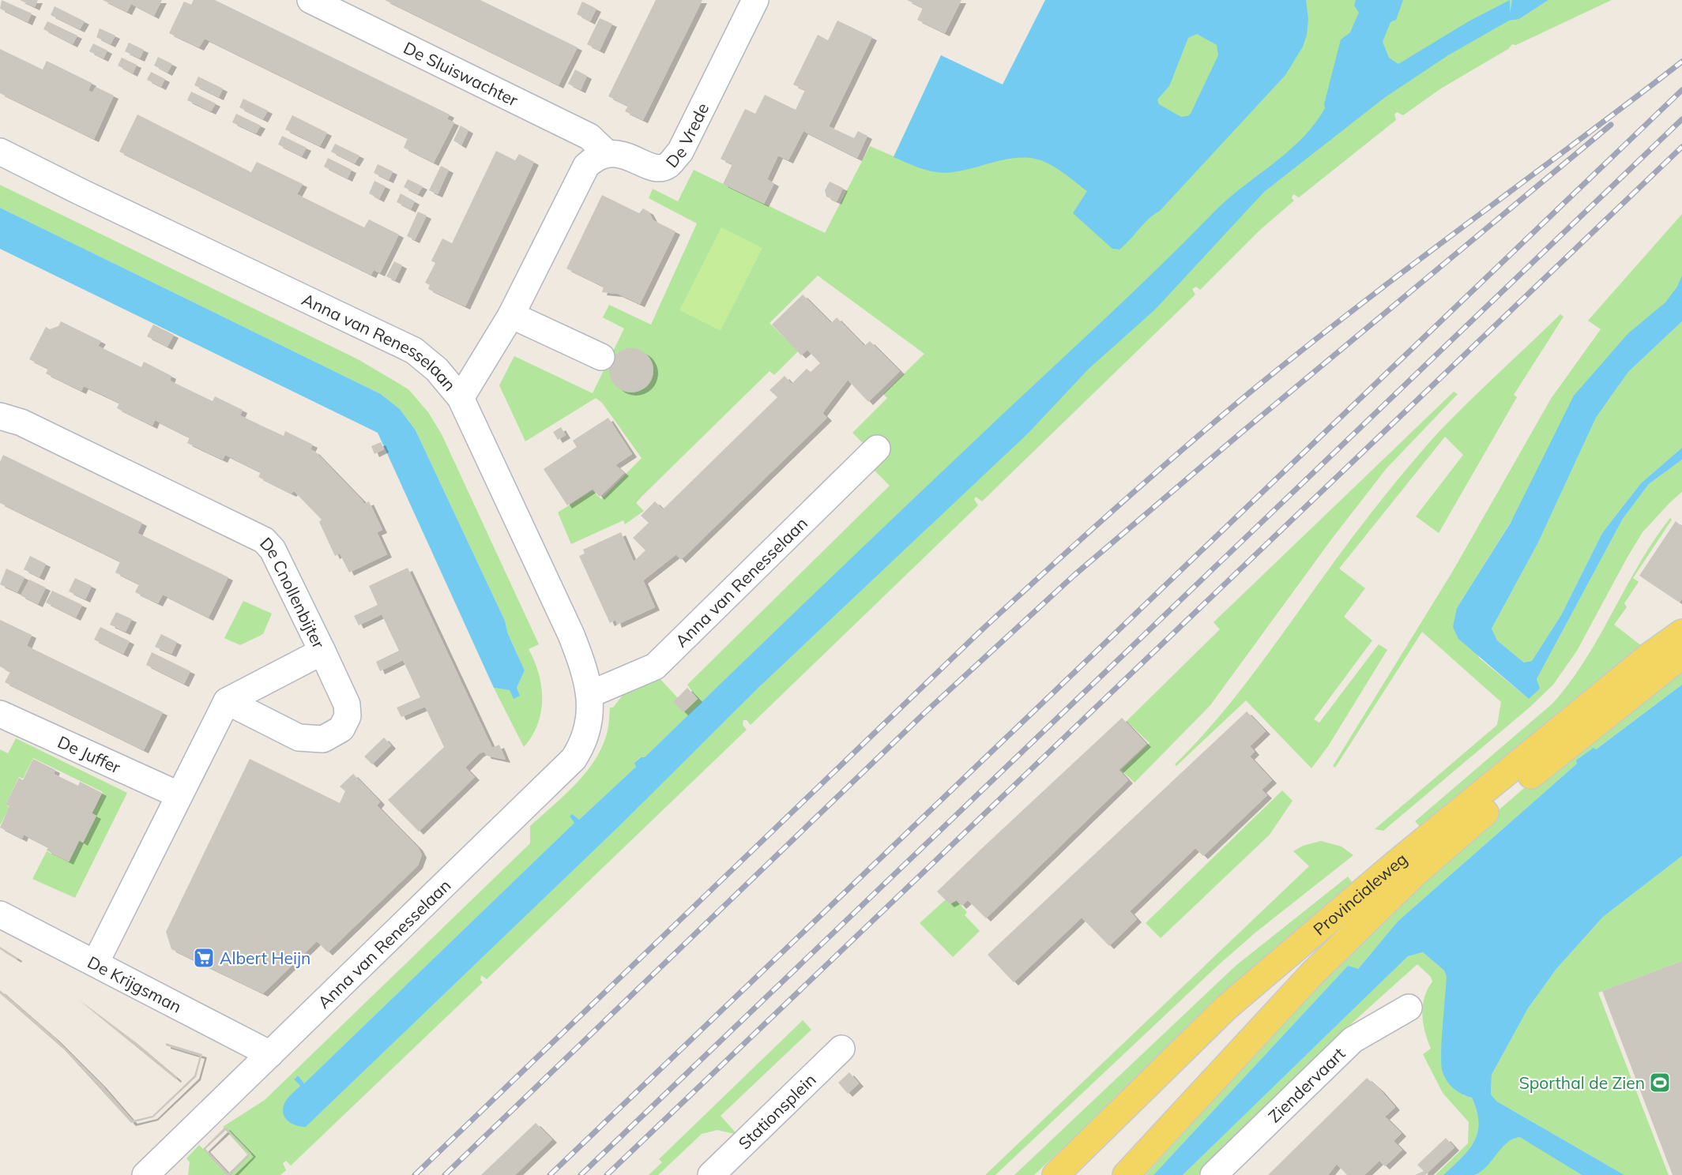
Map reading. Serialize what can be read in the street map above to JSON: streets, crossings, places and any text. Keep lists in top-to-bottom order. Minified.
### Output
{"streets":{"main road":["Provincialeweg"],"street":["De Sluiswachter","De Vrede","Anna van Renesselaan","De Cnollenbijter","De Juffer","De Krijgsman","Ziendervaart","Stationsplein"]},"crossings":[["De Sluiswachter","De Vrede"],["Anna van Renesselaan","De Krijgsman"]],"places":{"supermarket":["Albert Heijn"],"sports":["Sporthal de Zien"]}}
